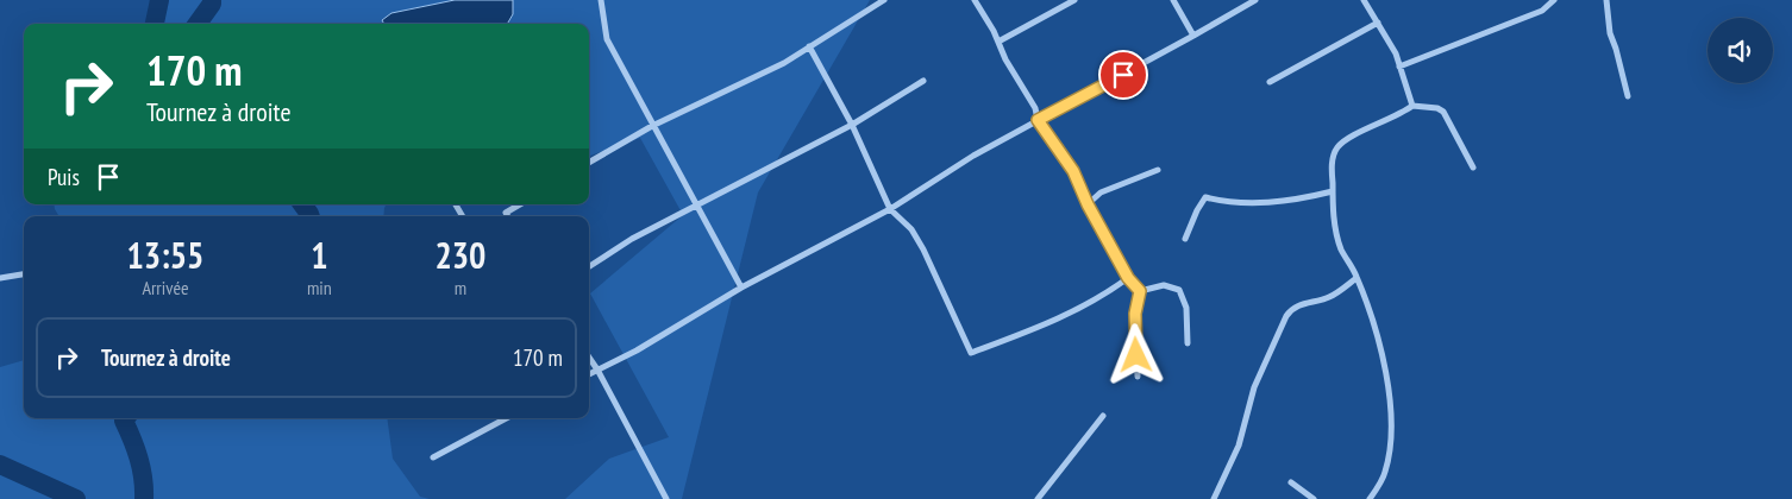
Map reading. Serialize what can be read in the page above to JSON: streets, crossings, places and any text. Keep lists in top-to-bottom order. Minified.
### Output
{"page":{"turn":["170 m","Tournez à droite"],"then":"Puis","eta":["13:55","Arrivée","1","min","230","m"],"list":[{"name":"Tournez à droite","value":"170 m"}]}}
